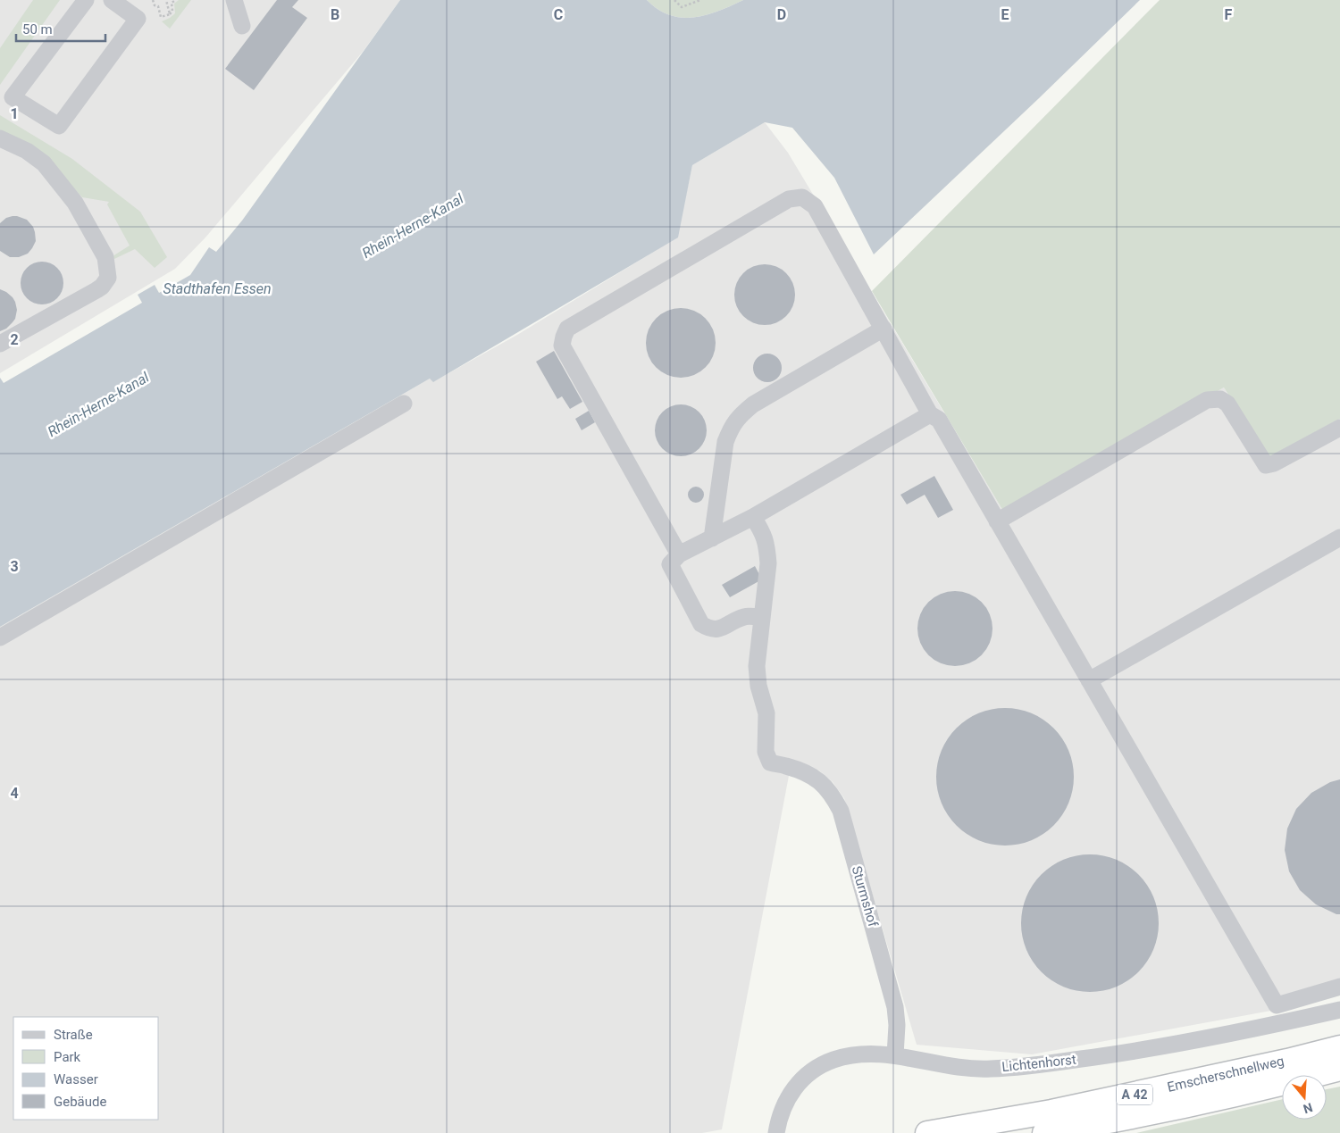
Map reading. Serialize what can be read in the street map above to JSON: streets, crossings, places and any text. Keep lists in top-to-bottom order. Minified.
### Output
{"streets":{"highway":["Emscherschnellweg","A 42"],"street":["Sturmshof","Lichtenhorst"]},"crossings":[["Sturmshof","Lichtenhorst"]],"water":["Rhein-Herne-Kanal","Stadthafen Essen"],"legend":["Straße","Park","Wasser","Gebäude"],"scale_bar":"50 m","north":"bottom","grid":{"columns":["B","C","D","E","F"],"rows":["1","2","3","4"]}}
